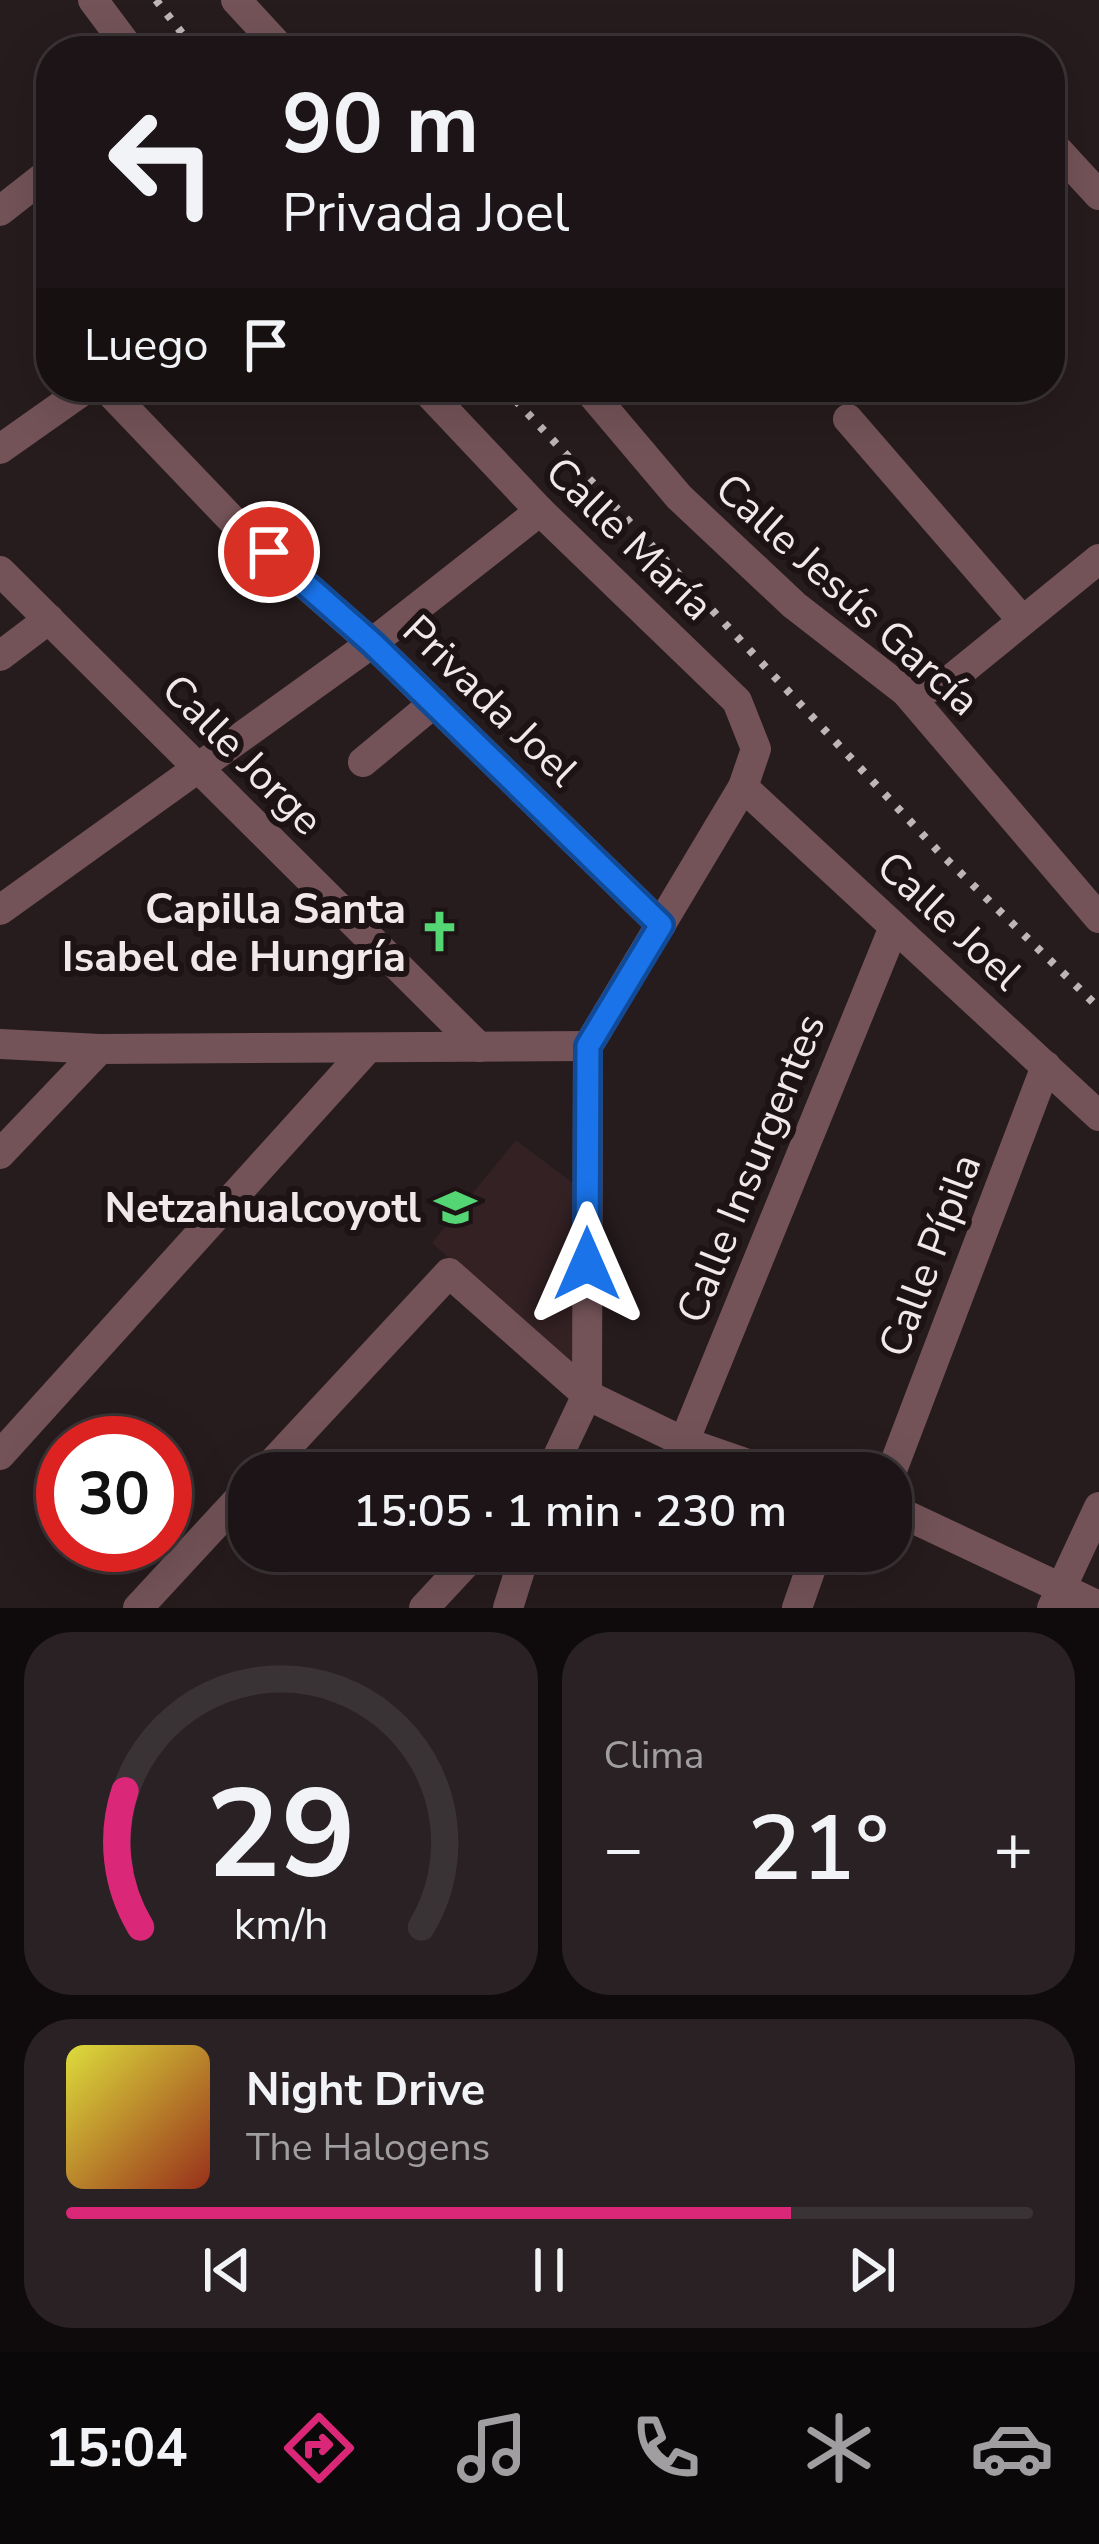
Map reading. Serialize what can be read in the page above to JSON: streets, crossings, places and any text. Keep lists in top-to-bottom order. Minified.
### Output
{"streets":{"street":["Calle María","Calle Jesús García","Privada Joel","Calle Jorge","Calle Joel","Calle Insurgentes","Calle Pípila"]},"crossings":[["Calle María","Calle Joel"],["Calle Joel","Calle Insurgentes"],["Calle Joel","Calle Pípila"]],"places":{"church":["Capilla Santa Isabel de Hungría"],"school or university":["Netzahualcoyotl"]},"page":{"turn":["90 m","Privada Joel"],"then":"Luego","limit":"30","trip":"15:05 · 1 min · 230 m","tile":"Clima","heat":["−","21°","+"],"song":["Night Drive","The Halogens"],"tabs":"15:04","gauge":["29","km/h"]}}
